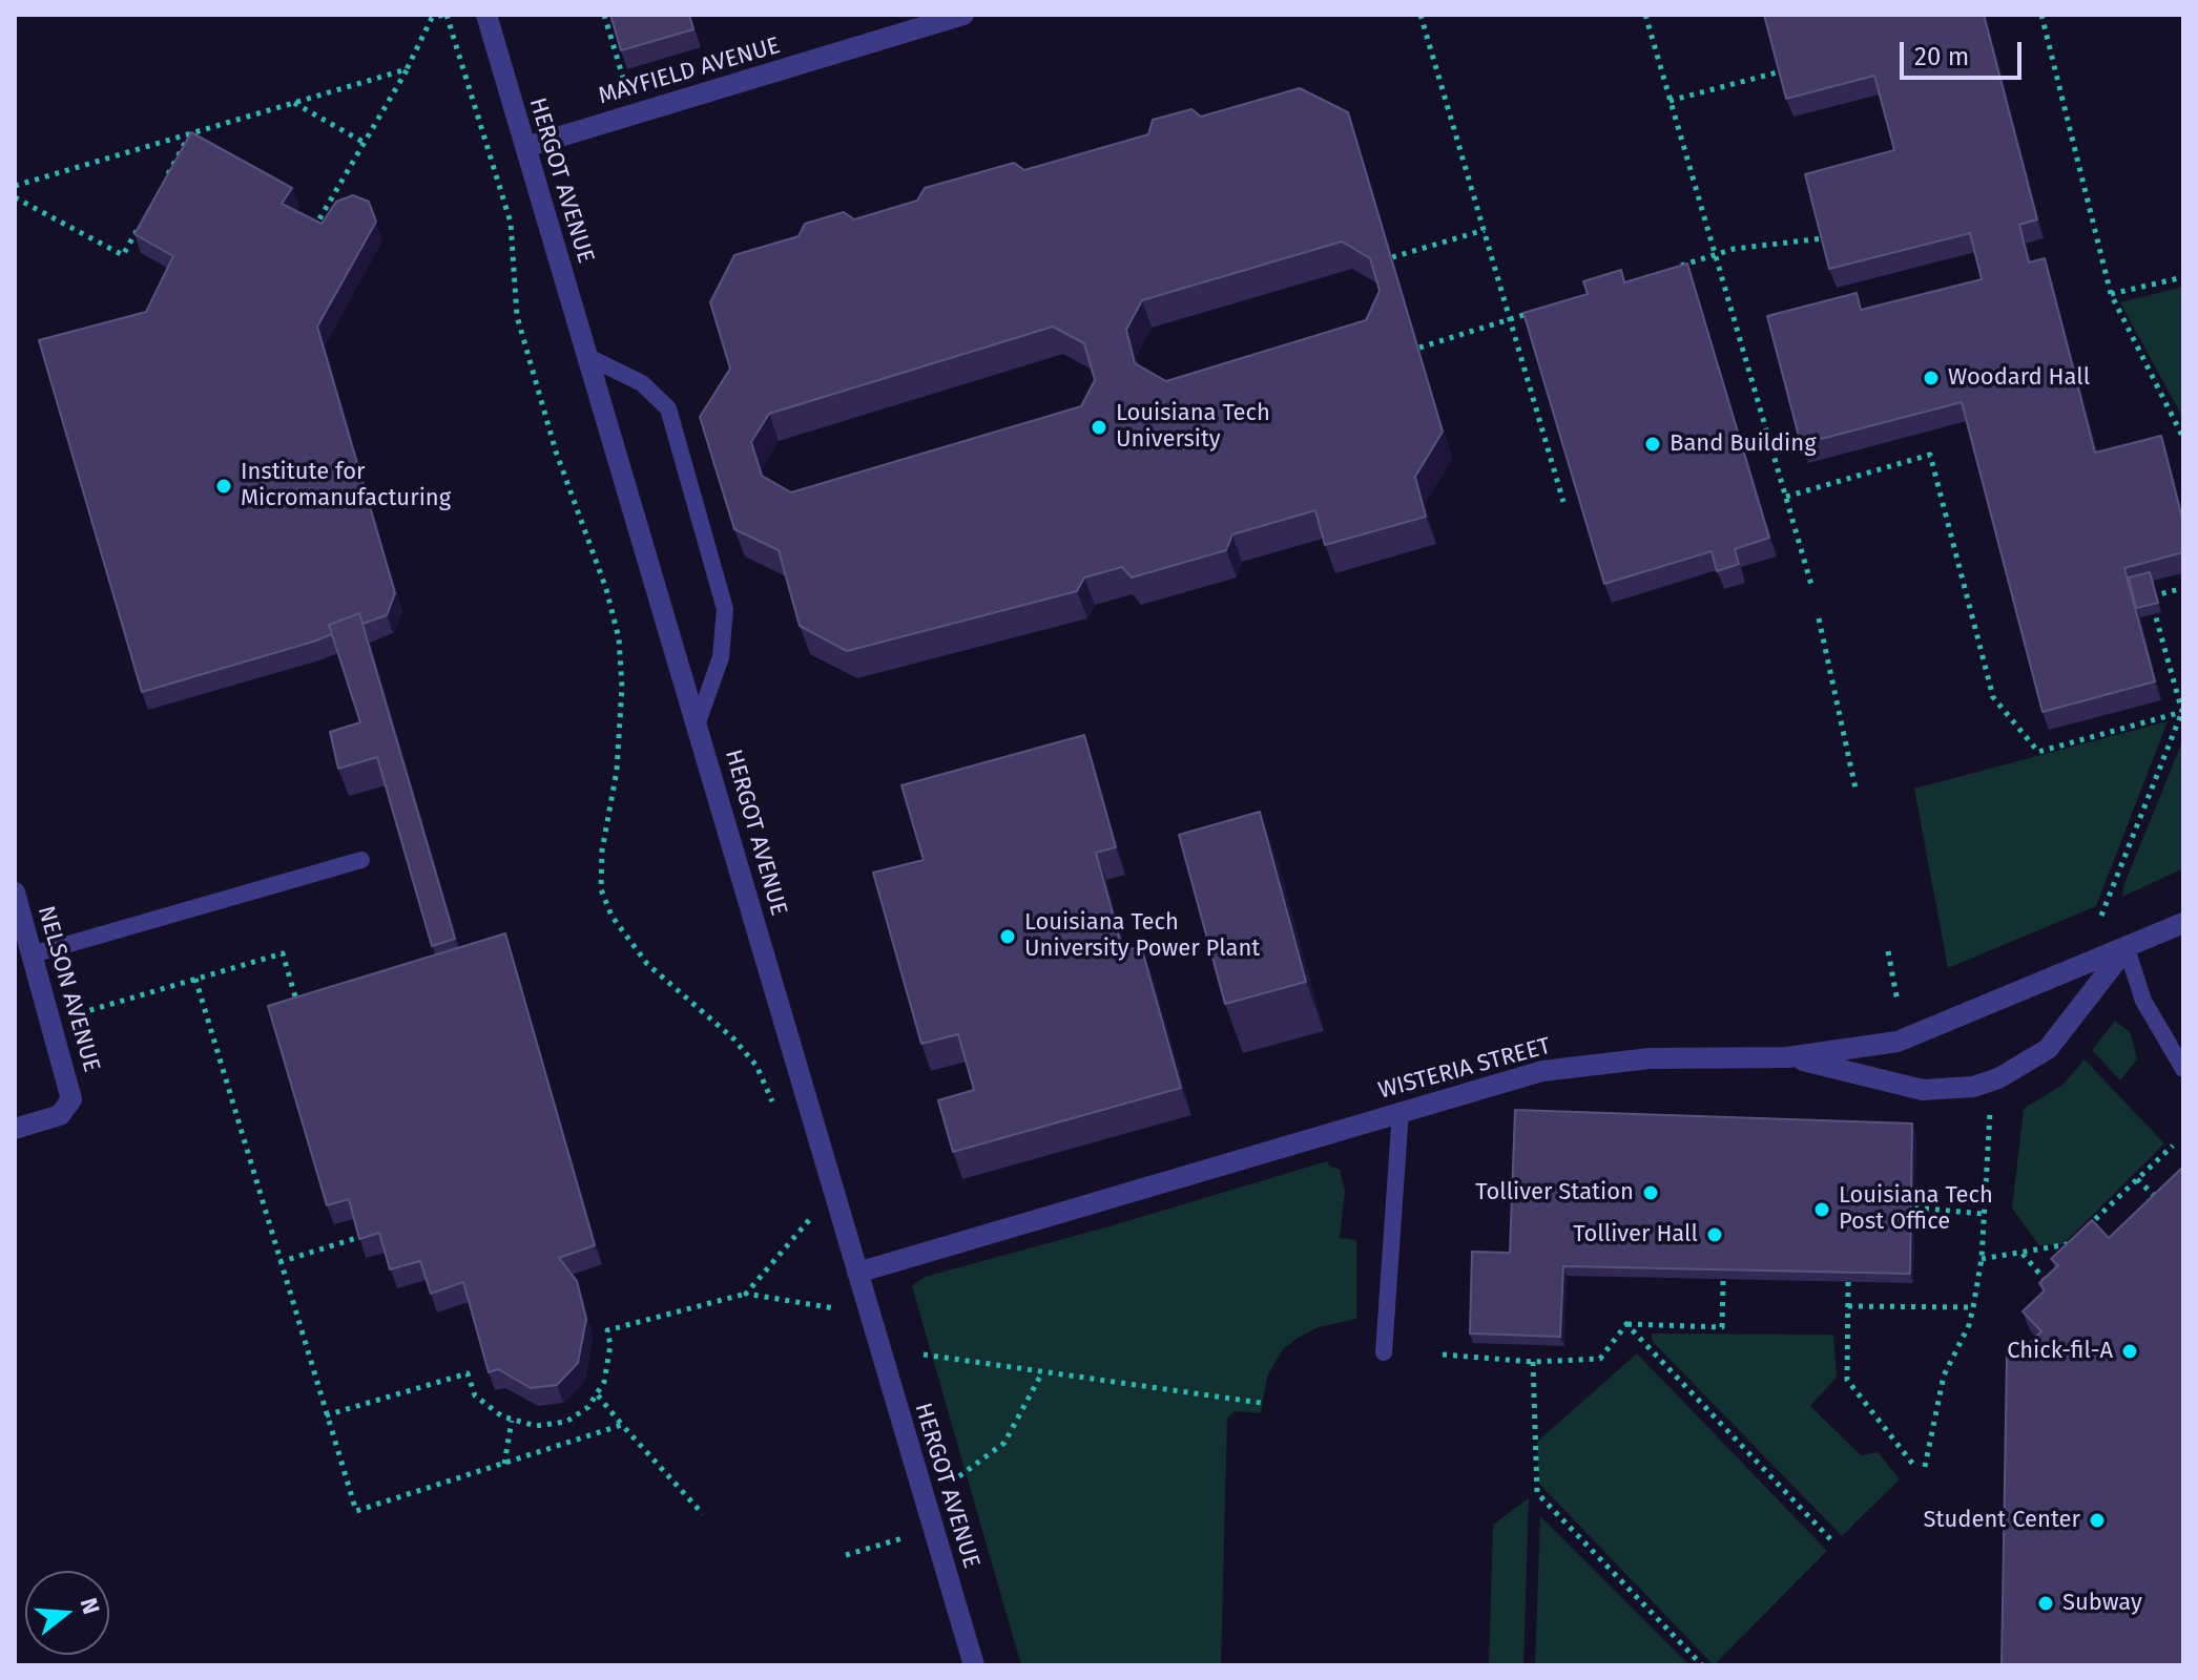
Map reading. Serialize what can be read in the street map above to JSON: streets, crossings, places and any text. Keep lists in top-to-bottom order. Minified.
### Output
{"streets":{"street":["MAYFIELD AVENUE","HERGOT AVENUE","NELSON AVENUE","WISTERIA STREET"]},"crossings":[["MAYFIELD AVENUE","HERGOT AVENUE"],["HERGOT AVENUE","WISTERIA STREET"]],"places":["Woodard Hall","Louisiana Tech University","Band Building","Institute for Micromanufacturing","Louisiana Tech University Power Plant","Tolliver Station","Louisiana Tech Post Office","Tolliver Hall","Chick-fil-A","Student Center","Subway"],"scale_bar":"20 m","north":"right"}
